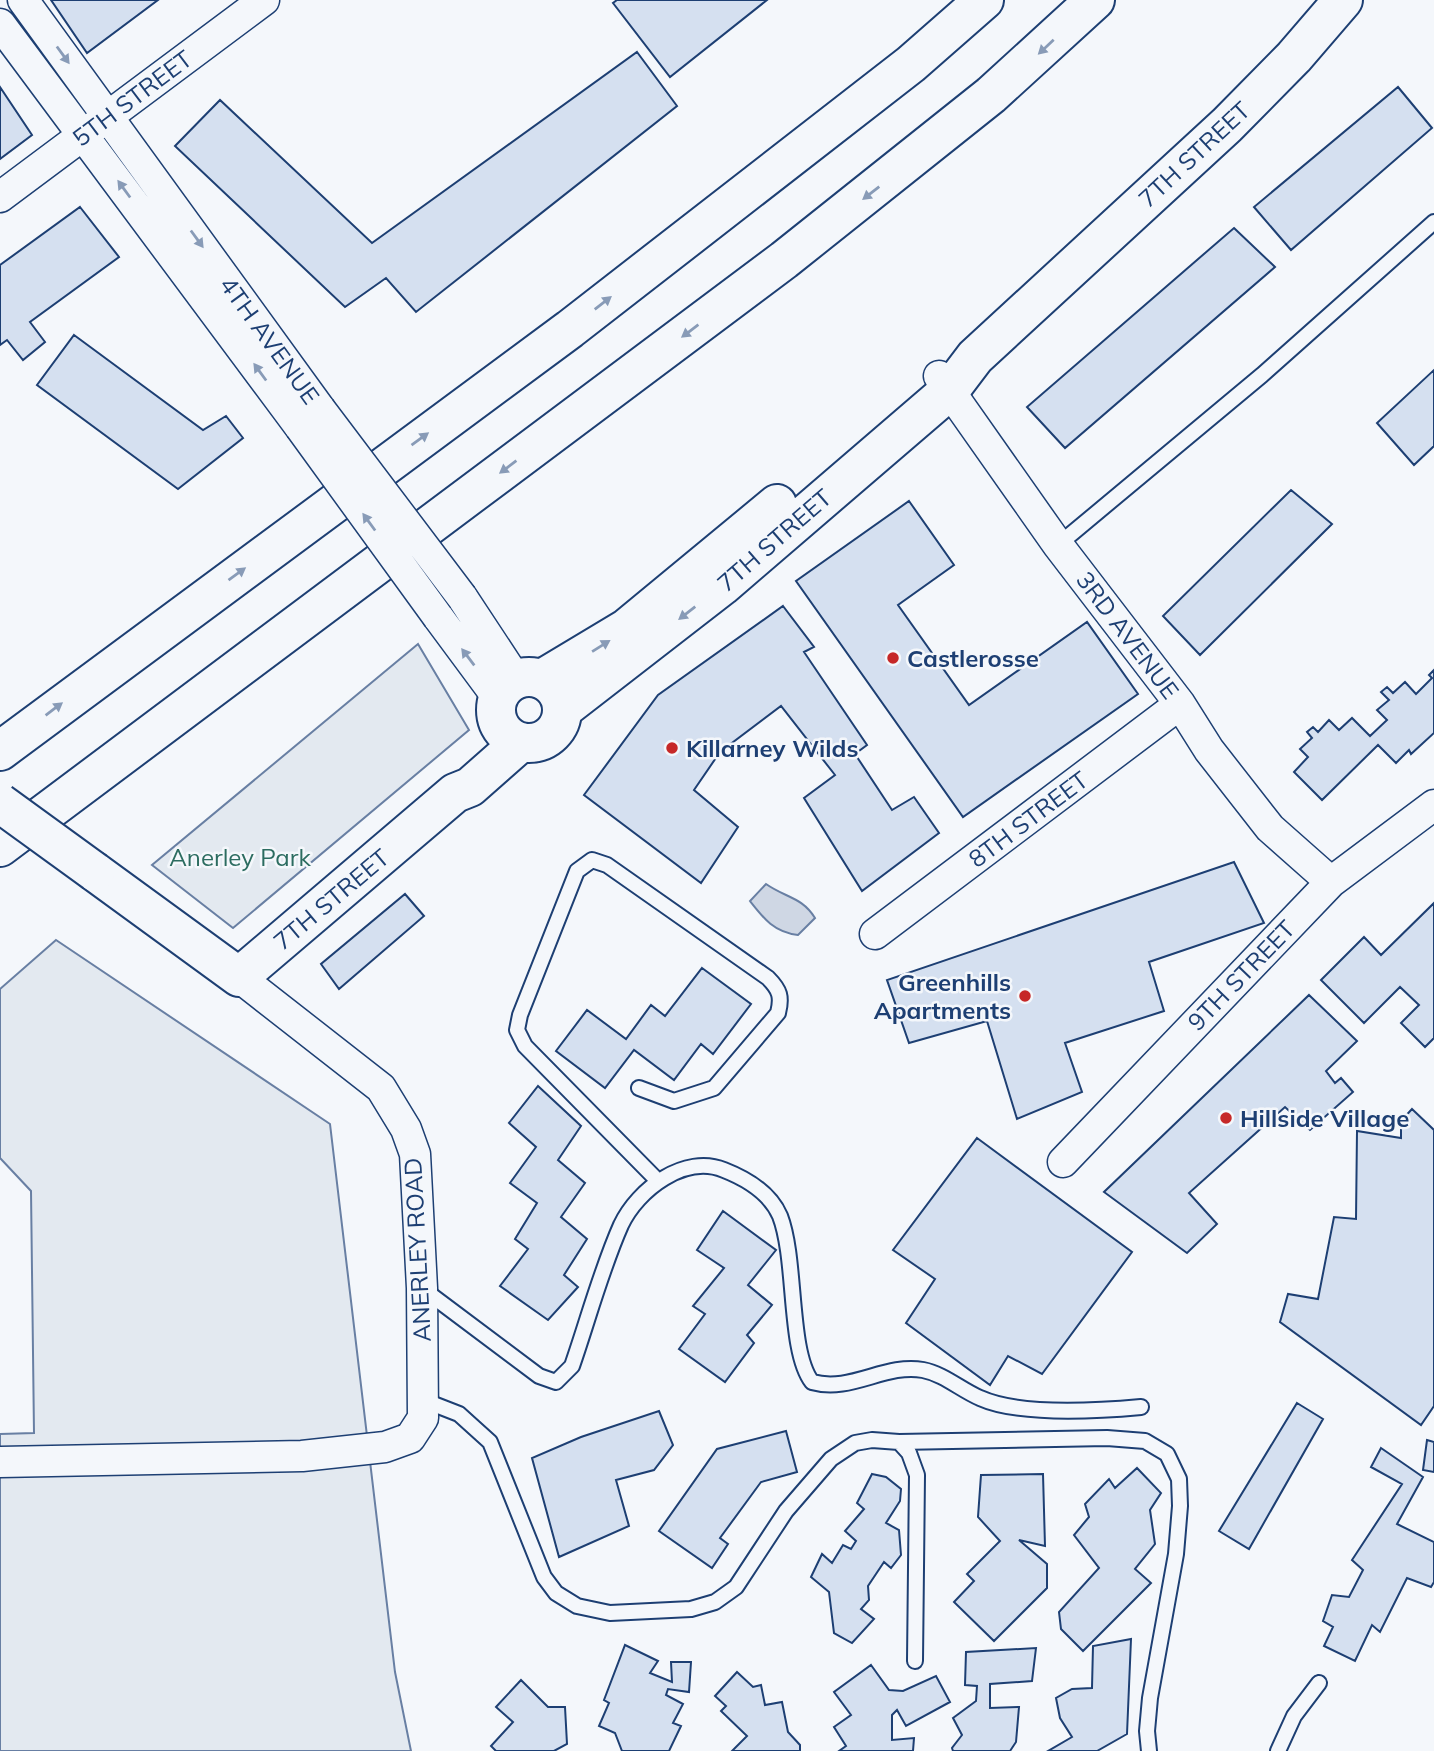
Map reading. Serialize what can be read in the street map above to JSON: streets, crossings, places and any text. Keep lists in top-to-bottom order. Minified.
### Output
{"streets":{"main road":["7TH STREET","ANERLEY ROAD"],"street":["5TH STREET","4TH AVENUE","3RD AVENUE","8TH STREET","9TH STREET"]},"crossings":[["5TH STREET","4TH AVENUE"],["7TH STREET","4TH AVENUE"],["7TH STREET","3RD AVENUE"],["7TH STREET","ANERLEY ROAD"],["3RD AVENUE","8TH STREET"],["3RD AVENUE","9TH STREET"]],"parks":["Anerley Park"],"places":["Castlerosse","Killarney Wilds","Greenhills Apartments","Hillside Village"]}
